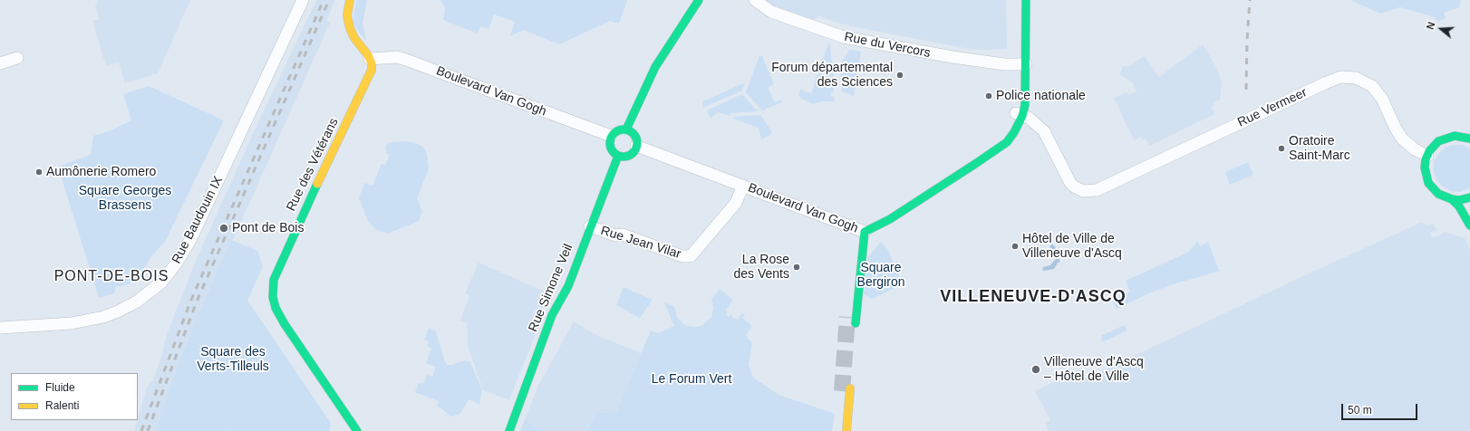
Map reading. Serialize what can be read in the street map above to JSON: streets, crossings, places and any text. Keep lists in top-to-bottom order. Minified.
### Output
{"streets":{"street":["Rue du Vercors","Boulevard Van Gogh","Rue Vermeer","Rue des Vétérans","Rue Baudouin IX","Rue Jean Vilar","Rue Simone Veil"]},"crossings":[["Rue du Vercors","Boulevard Van Gogh"],["Boulevard Van Gogh","Rue Vermeer"],["Boulevard Van Gogh","Rue des Vétérans"],["Boulevard Van Gogh","Rue Jean Vilar"],["Boulevard Van Gogh","Rue Simone Veil"],["Rue Jean Vilar","Rue Simone Veil"]],"districts":["PONT-DE-BOIS","VILLENEUVE-D'ASCQ"],"parks":["Square Georges Brassens","Square Bergiron","Square des Verts-Tilleuls","Le Forum Vert"],"places":["Forum départemental des Sciences","Police nationale","Oratoire Saint-Marc","Aumônerie Romero","Pont de Bois","Hôtel de Ville de Villeneuve d'Ascq","La Rose des Vents","Villeneuve d'Ascq – Hôtel de Ville"],"legend":["Fluide","Ralenti"],"scale_bar":"50 m","north":"left"}
